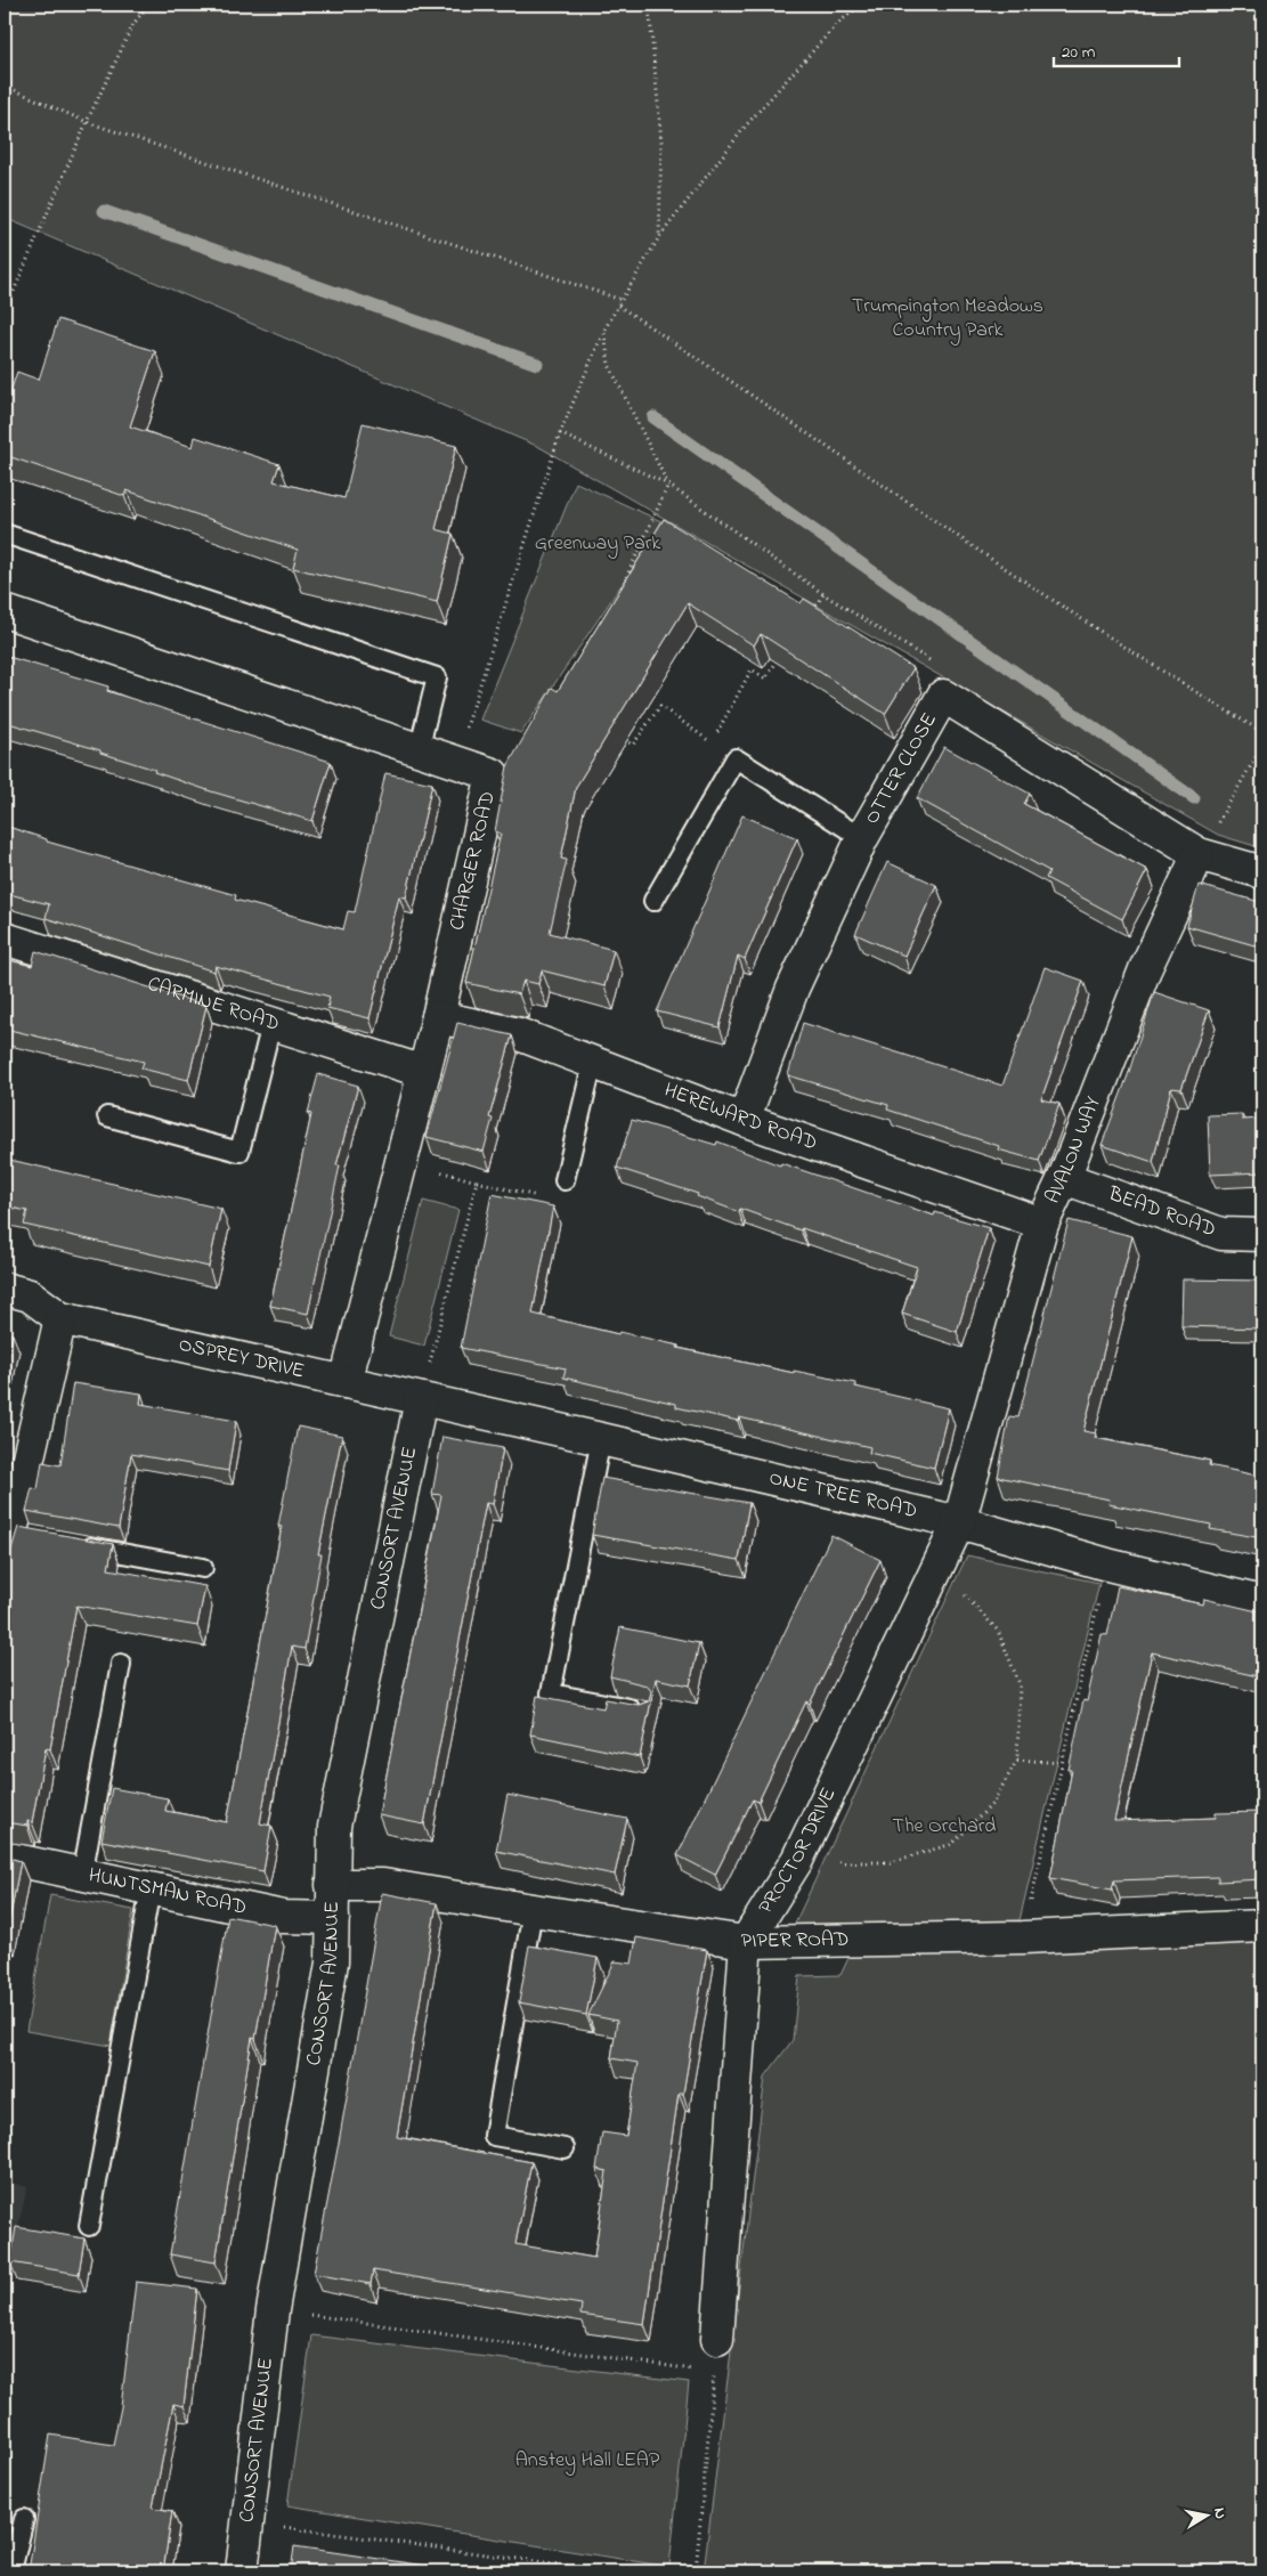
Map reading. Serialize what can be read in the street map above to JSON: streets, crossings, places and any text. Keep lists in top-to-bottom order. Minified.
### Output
{"streets":{"street":["OTTER CLOSE","CHARGER ROAD","CARMINE ROAD","HEREWARD ROAD","AVALON WAY","BEAD ROAD","OSPREY DRIVE","ONE TREE ROAD","CONSORT AVENUE","PROCTOR DRIVE","HUNTSMAN ROAD","PIPER ROAD"]},"crossings":[["OTTER CLOSE","HEREWARD ROAD"],["OTTER CLOSE","AVALON WAY"],["CHARGER ROAD","CARMINE ROAD"],["CHARGER ROAD","HEREWARD ROAD"],["CHARGER ROAD","OSPREY DRIVE"],["HEREWARD ROAD","AVALON WAY"],["AVALON WAY","BEAD ROAD"],["AVALON WAY","ONE TREE ROAD"],["AVALON WAY","PROCTOR DRIVE"],["OSPREY DRIVE","ONE TREE ROAD"],["OSPREY DRIVE","CONSORT AVENUE"],["ONE TREE ROAD","CONSORT AVENUE"],["ONE TREE ROAD","PROCTOR DRIVE"],["CONSORT AVENUE","HUNTSMAN ROAD"],["CONSORT AVENUE","PIPER ROAD"],["PROCTOR DRIVE","PIPER ROAD"]],"parks":["Trumpington Meadows Country Park","Greenway Park","The Orchard","Anstey Hall LEAP"],"scale_bar":"20 m","north":"right"}
